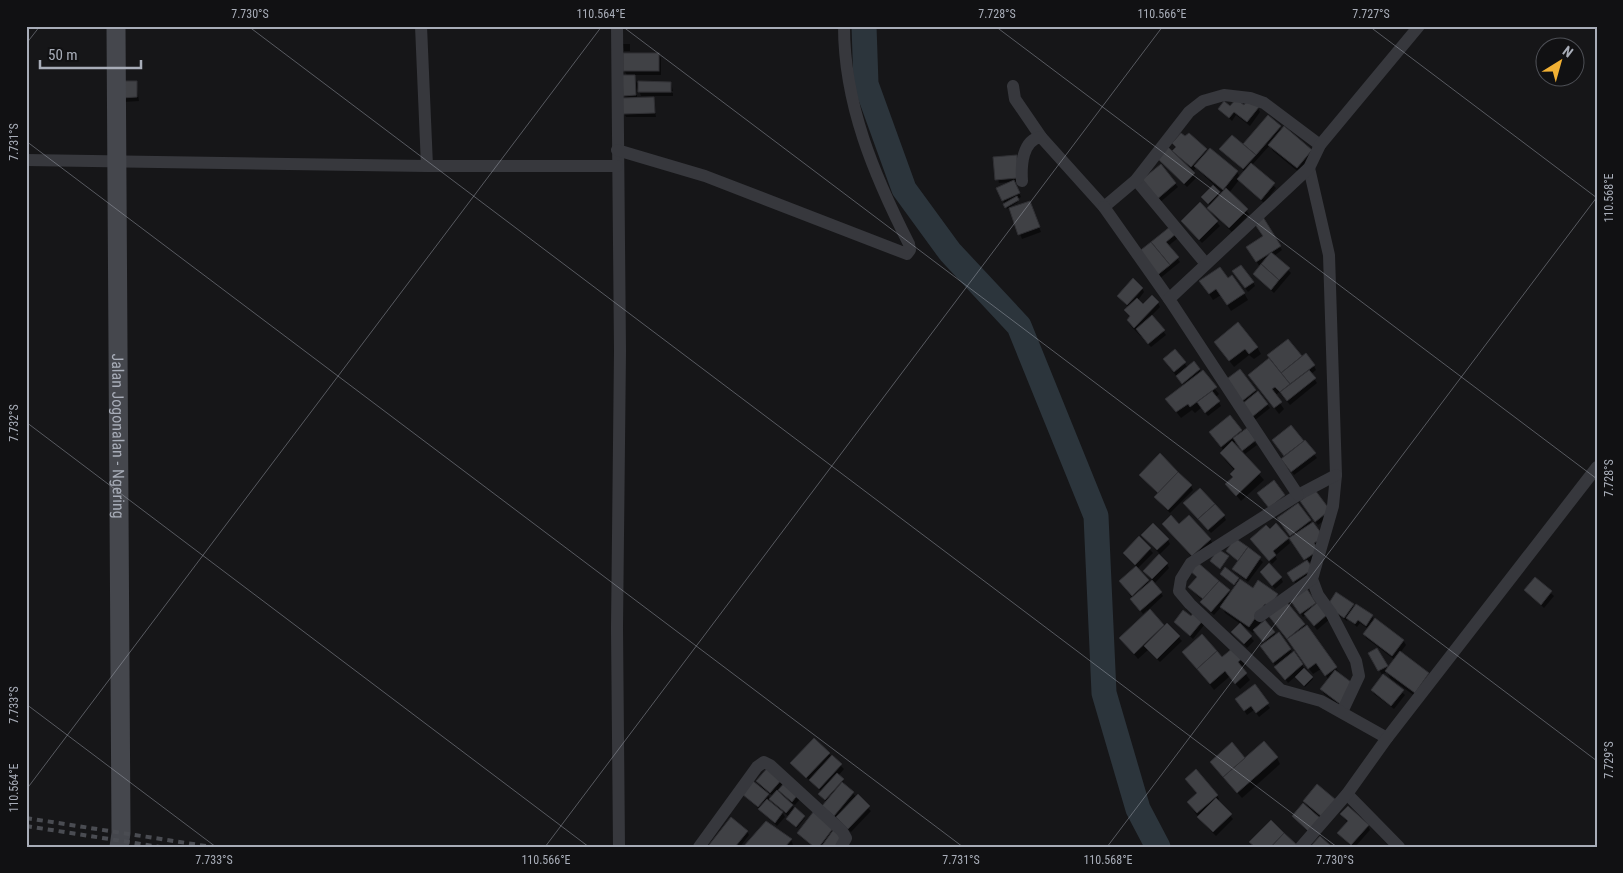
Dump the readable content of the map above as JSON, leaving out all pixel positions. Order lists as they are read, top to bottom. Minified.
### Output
{"streets":{"main road":["Jalan Jogonalan - Ngering"]},"scale_bar":"50 m","north":"top right","coordinates":["7.730°S","110.564°E","7.728°S","110.566°E","7.727°S","7.731°S","110.568°E","7.732°S","7.733°S","7.729°S"]}
